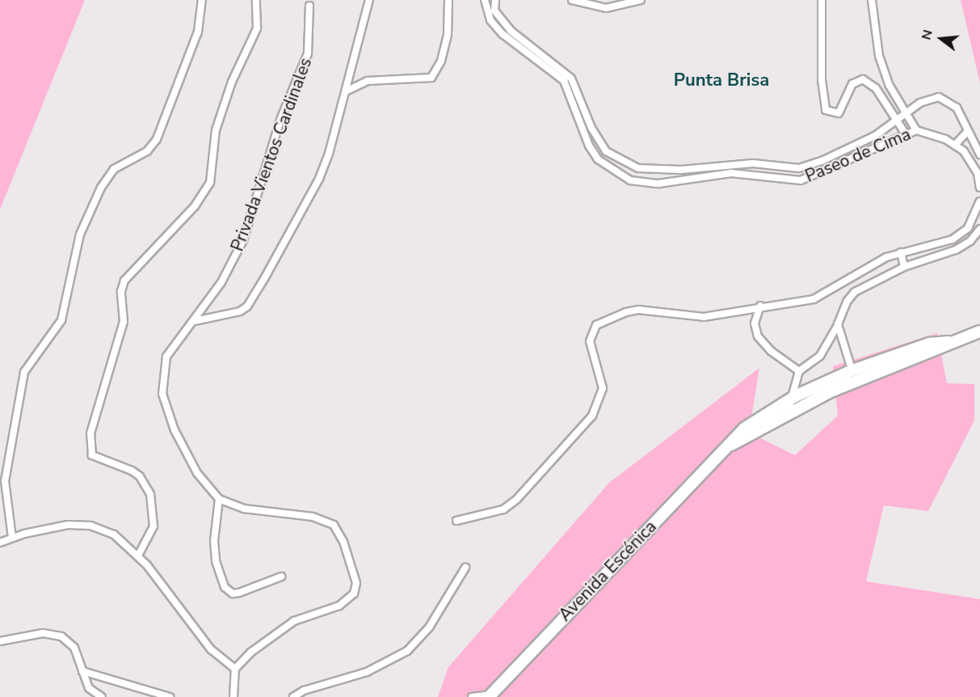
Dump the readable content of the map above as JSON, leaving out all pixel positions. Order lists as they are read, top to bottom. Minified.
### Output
{"streets":{"main road":["Avenida Escénica"],"street":["Privada Vientos Cardinales","Paseo de Cima"]},"districts":["Punta Brisa"],"north":"left"}
